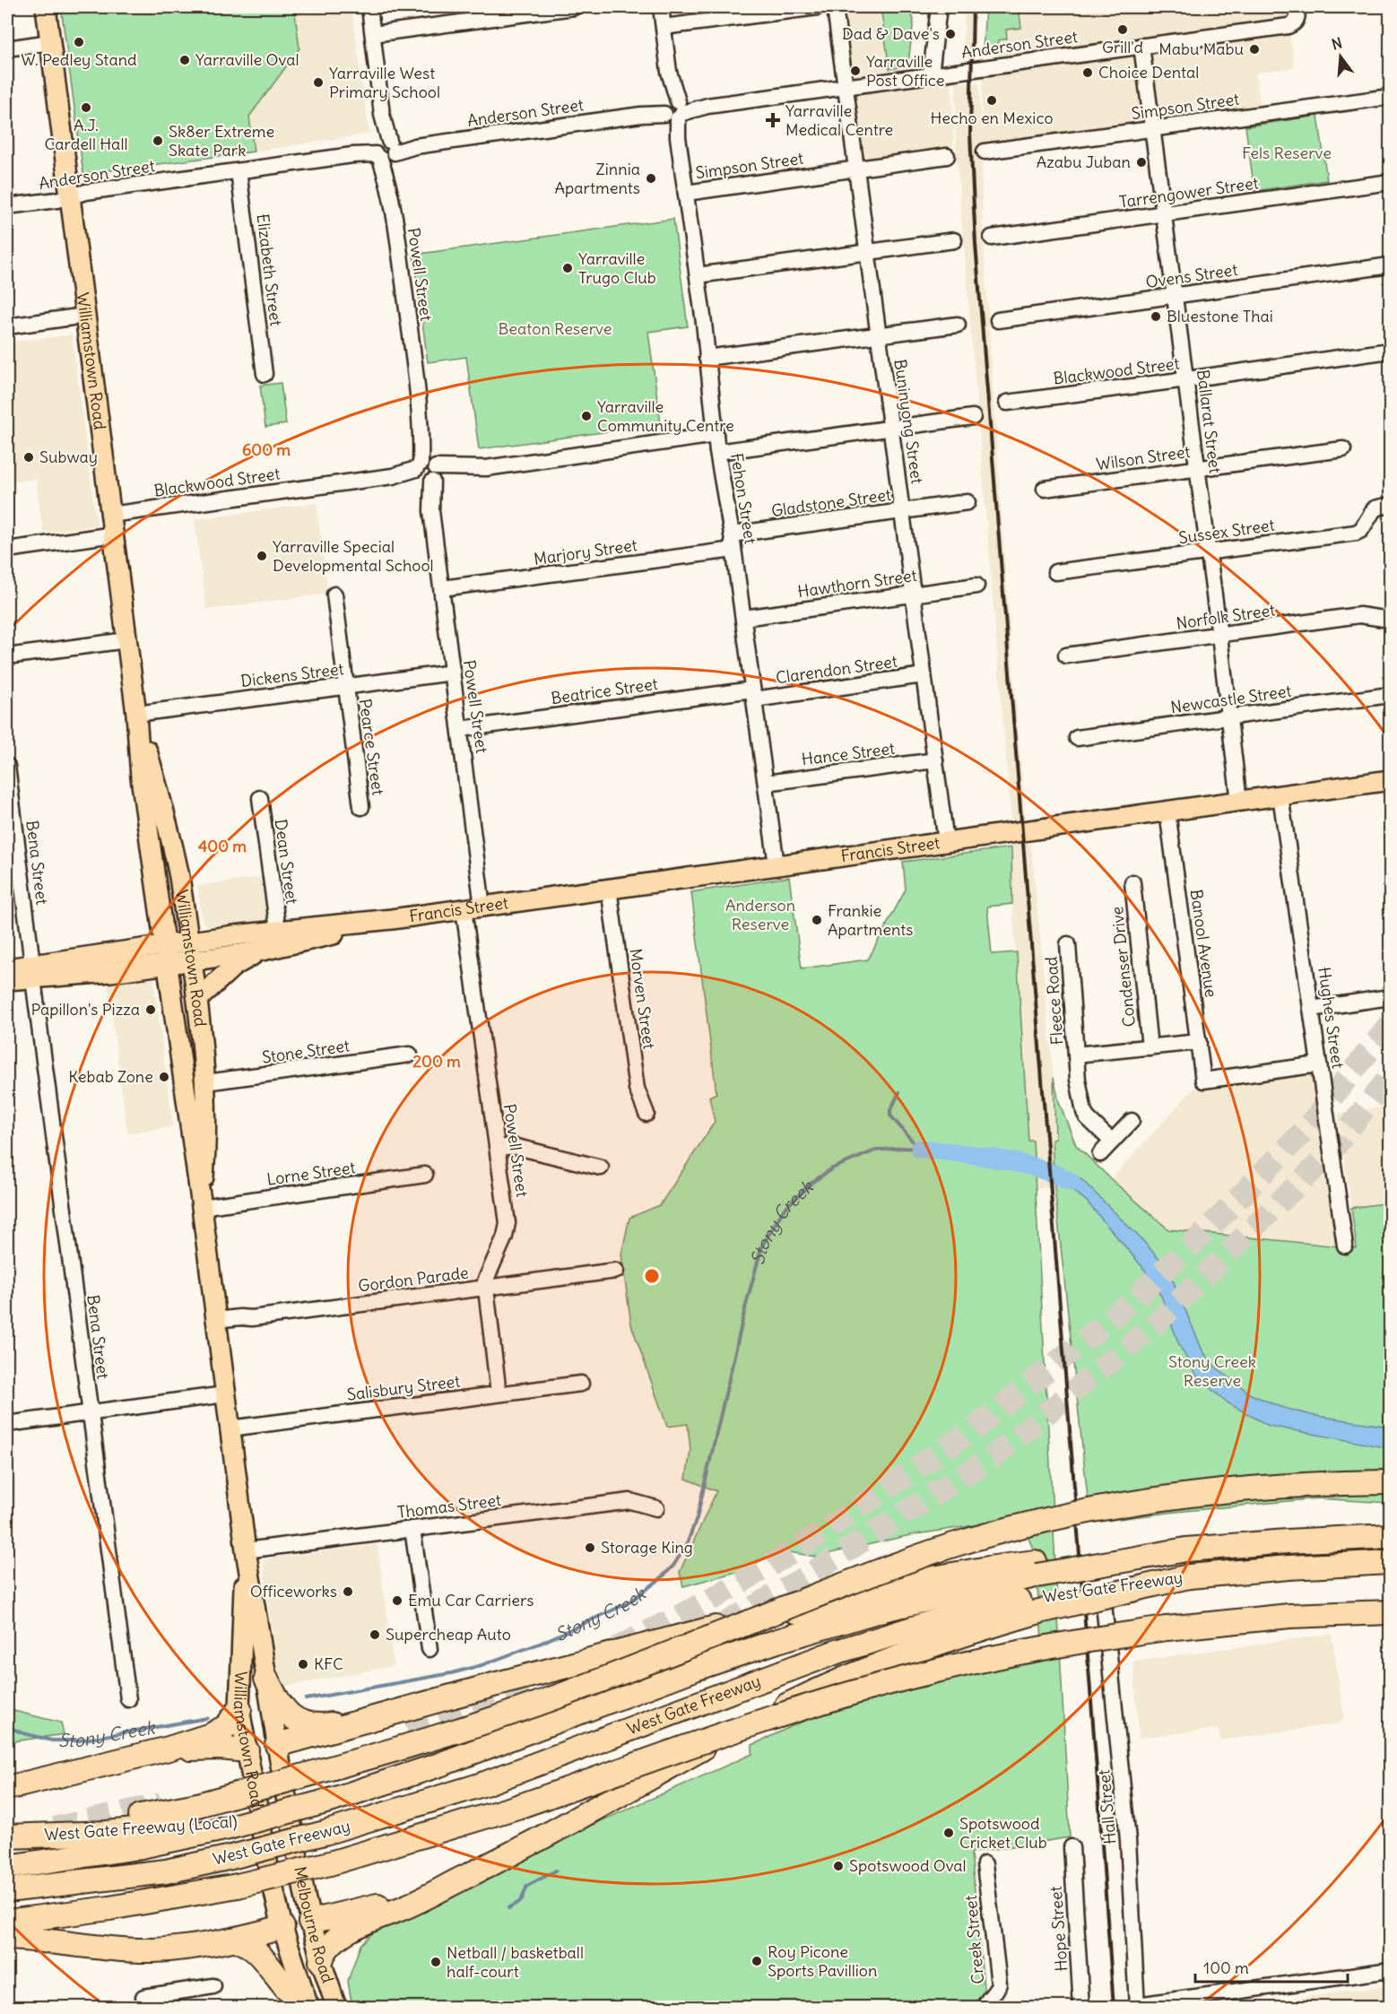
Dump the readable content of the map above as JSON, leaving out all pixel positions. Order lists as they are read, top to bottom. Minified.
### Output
{"streets":{"highway":["West Gate Freeway","West Gate Freeway (Local)"],"main road":["Williamstown Road","Francis Street","Melbourne Road"],"street":["Anderson Street","Simpson Street","Tarrengower Street","Elizabeth Street","Powell Street","Ovens Street","Blackwood Street","Buninyong Street","Ballarat Street","Wilson Street","Fehon Street","Gladstone Street","Sussex Street","Marjory Street","Hawthorn Street","Norfolk Street","Clarendon Street","Dickens Street","Beatrice Street","Newcastle Street","Pearce Street","Hance Street","Dean Street","Bena Street","Banool Avenue","Condenser Drive","Morven Street","Fleece Road","Hughes Street","Stone Street","Lorne Street","Gordon Parade","Salisbury Street","Thomas Street","Hall Street","Hope Street","Creek Street"]},"crossings":[["Anderson Street","Elizabeth Street"],["Anderson Street","Powell Street"],["Anderson Street","Williamstown Road"],["Anderson Street","Buninyong Street"],["Anderson Street","Ballarat Street"],["Anderson Street","Fehon Street"],["Simpson Street","Buninyong Street"],["Simpson Street","Ballarat Street"],["Simpson Street","Fehon Street"],["Tarrengower Street","Ballarat Street"],["Powell Street","Blackwood Street"],["Powell Street","Marjory Street"],["Powell Street","Dickens Street"],["Powell Street","Beatrice Street"],["Powell Street","Francis Street"],["Powell Street","Gordon Parade"],["Powell Street","Salisbury Street"],["Ovens Street","Ballarat Street"],["Williamstown Road","Blackwood Street"],["Williamstown Road","Dickens Street"],["Williamstown Road","Francis Street"],["Williamstown Road","Stone Street"],["Williamstown Road","Lorne Street"],["Williamstown Road","Gordon Parade"],["Williamstown Road","Salisbury Street"],["Williamstown Road","Thomas Street"],["Williamstown Road","Melbourne Road"],["Blackwood Street","Ballarat Street"],["Blackwood Street","Fehon Street"],["Buninyong Street","Gladstone Street"],["Buninyong Street","Hawthorn Street"],["Buninyong Street","Clarendon Street"],["Buninyong Street","Hance Street"],["Buninyong Street","Francis Street"],["Ballarat Street","Wilson Street"],["Ballarat Street","Sussex Street"],["Ballarat Street","Norfolk Street"],["Ballarat Street","Newcastle Street"],["Ballarat Street","Francis Street"],["Fehon Street","Gladstone Street"],["Fehon Street","Marjory Street"],["Fehon Street","Hawthorn Street"],["Fehon Street","Clarendon Street"],["Fehon Street","Beatrice Street"],["Fehon Street","Hance Street"],["Fehon Street","Francis Street"],["Clarendon Street","Beatrice Street"],["Dickens Street","Pearce Street"],["Francis Street","Dean Street"],["Francis Street","Bena Street"],["Francis Street","Banool Avenue"],["Francis Street","Morven Street"],["Francis Street","Hughes Street"],["Banool Avenue","Hughes Street"],["West Gate Freeway","West Gate Freeway (Local)"]],"water":["Stony Creek"],"parks":["Fels Reserve","Beaton Reserve","Anderson Reserve","Stony Creek Reserve"],"places":{"other":["Grill'd","Dad & Dave's","W. Pedley Stand","Mabu Mabu","Yarraville Oval","Yarraville Post Office","Choice Dental","Yarraville West Primary School","Hecho en Mexico","A.J. Cardell Hall","Sk8er Extreme Skate Park","Azabu Juban","Zinnia Apartments","Yarraville Trugo Club","Bluestone Thai","Yarraville Community Centre","Subway","Yarraville Special Developmental School","Frankie Apartments","Papillon's Pizza","Kebab Zone","Storage King","Officeworks","Emu Car Carriers","Supercheap Auto","KFC","Spotswood Cricket Club","Spotswood Oval","Roy Picone Sports Pavillion","Netball / basketball half-court"],"health":["Yarraville Medical Centre"]},"scale_bar":"100 m","north":"top","rings":["600 m","400 m","200 m"]}
